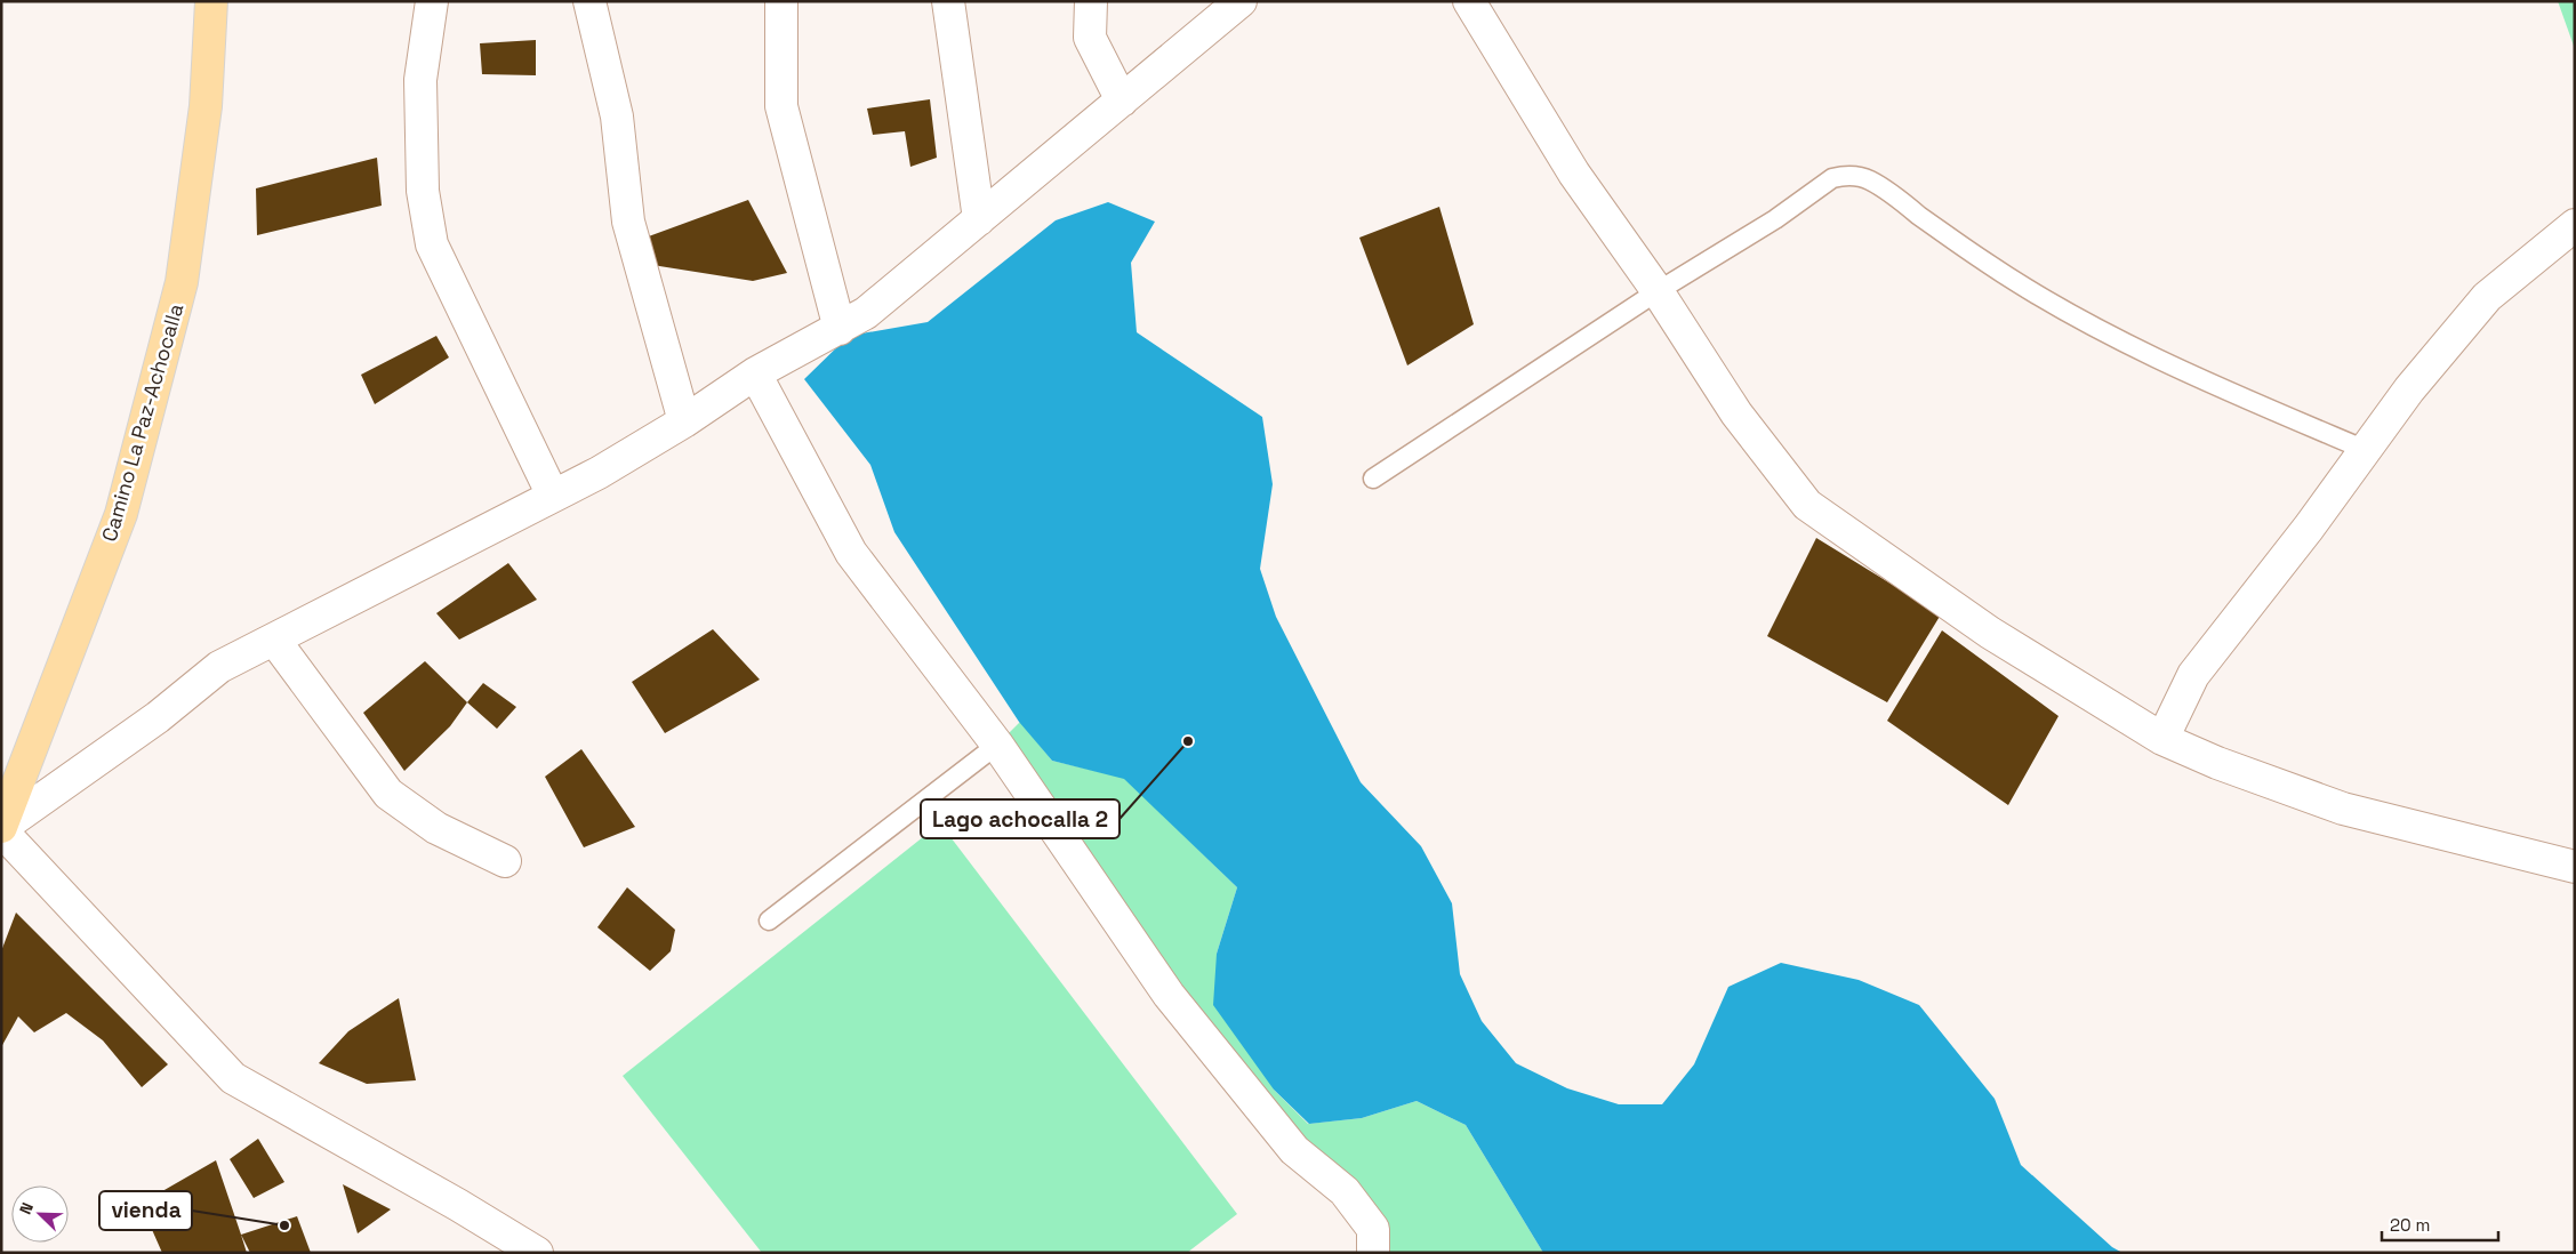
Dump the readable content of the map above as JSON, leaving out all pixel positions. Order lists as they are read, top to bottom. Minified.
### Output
{"streets":{"main road":["Camino La Paz-Achocalla"]},"places":["Lago achocalla 2","vienda"],"scale_bar":"20 m","north":"top left"}
